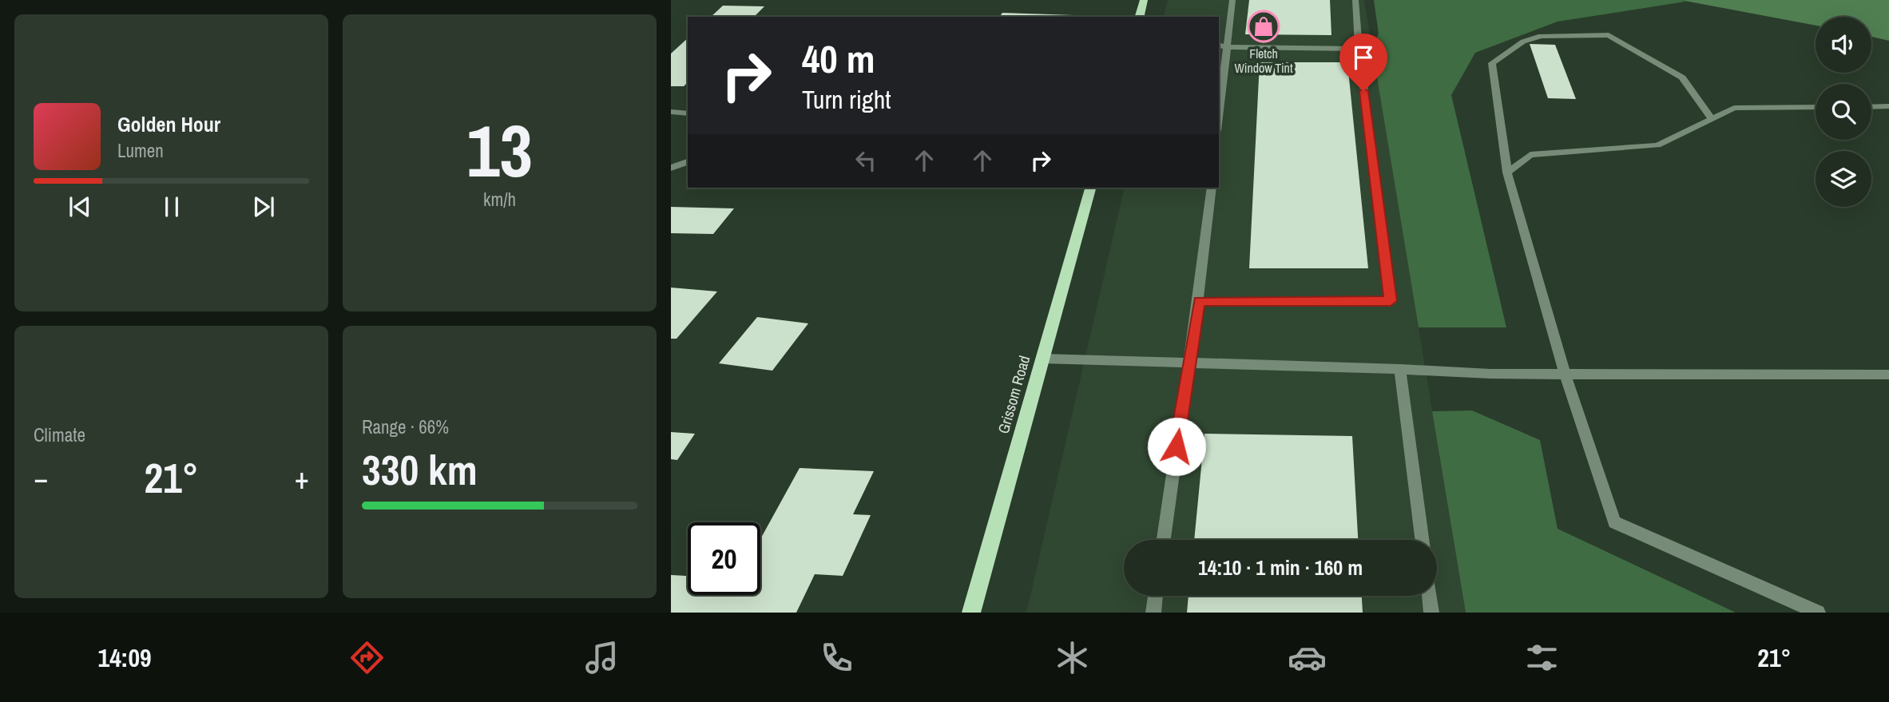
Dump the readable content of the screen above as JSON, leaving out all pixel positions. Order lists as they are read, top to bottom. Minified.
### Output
{"streets":{"main road":["Grissom Road"]},"places":{"shop":["Fletch Window Tint"]},"page":{"tile":[["13","km/h"],"Climate",["Range · 66%","330 km"]],"turn":["40 m","Turn right"],"song":["Golden Hour","Lumen"],"heat":["−","21°","+"],"limit":"20","trip":"14:10 · 1 min · 160 m","tabs":["14:09","21°"]}}
